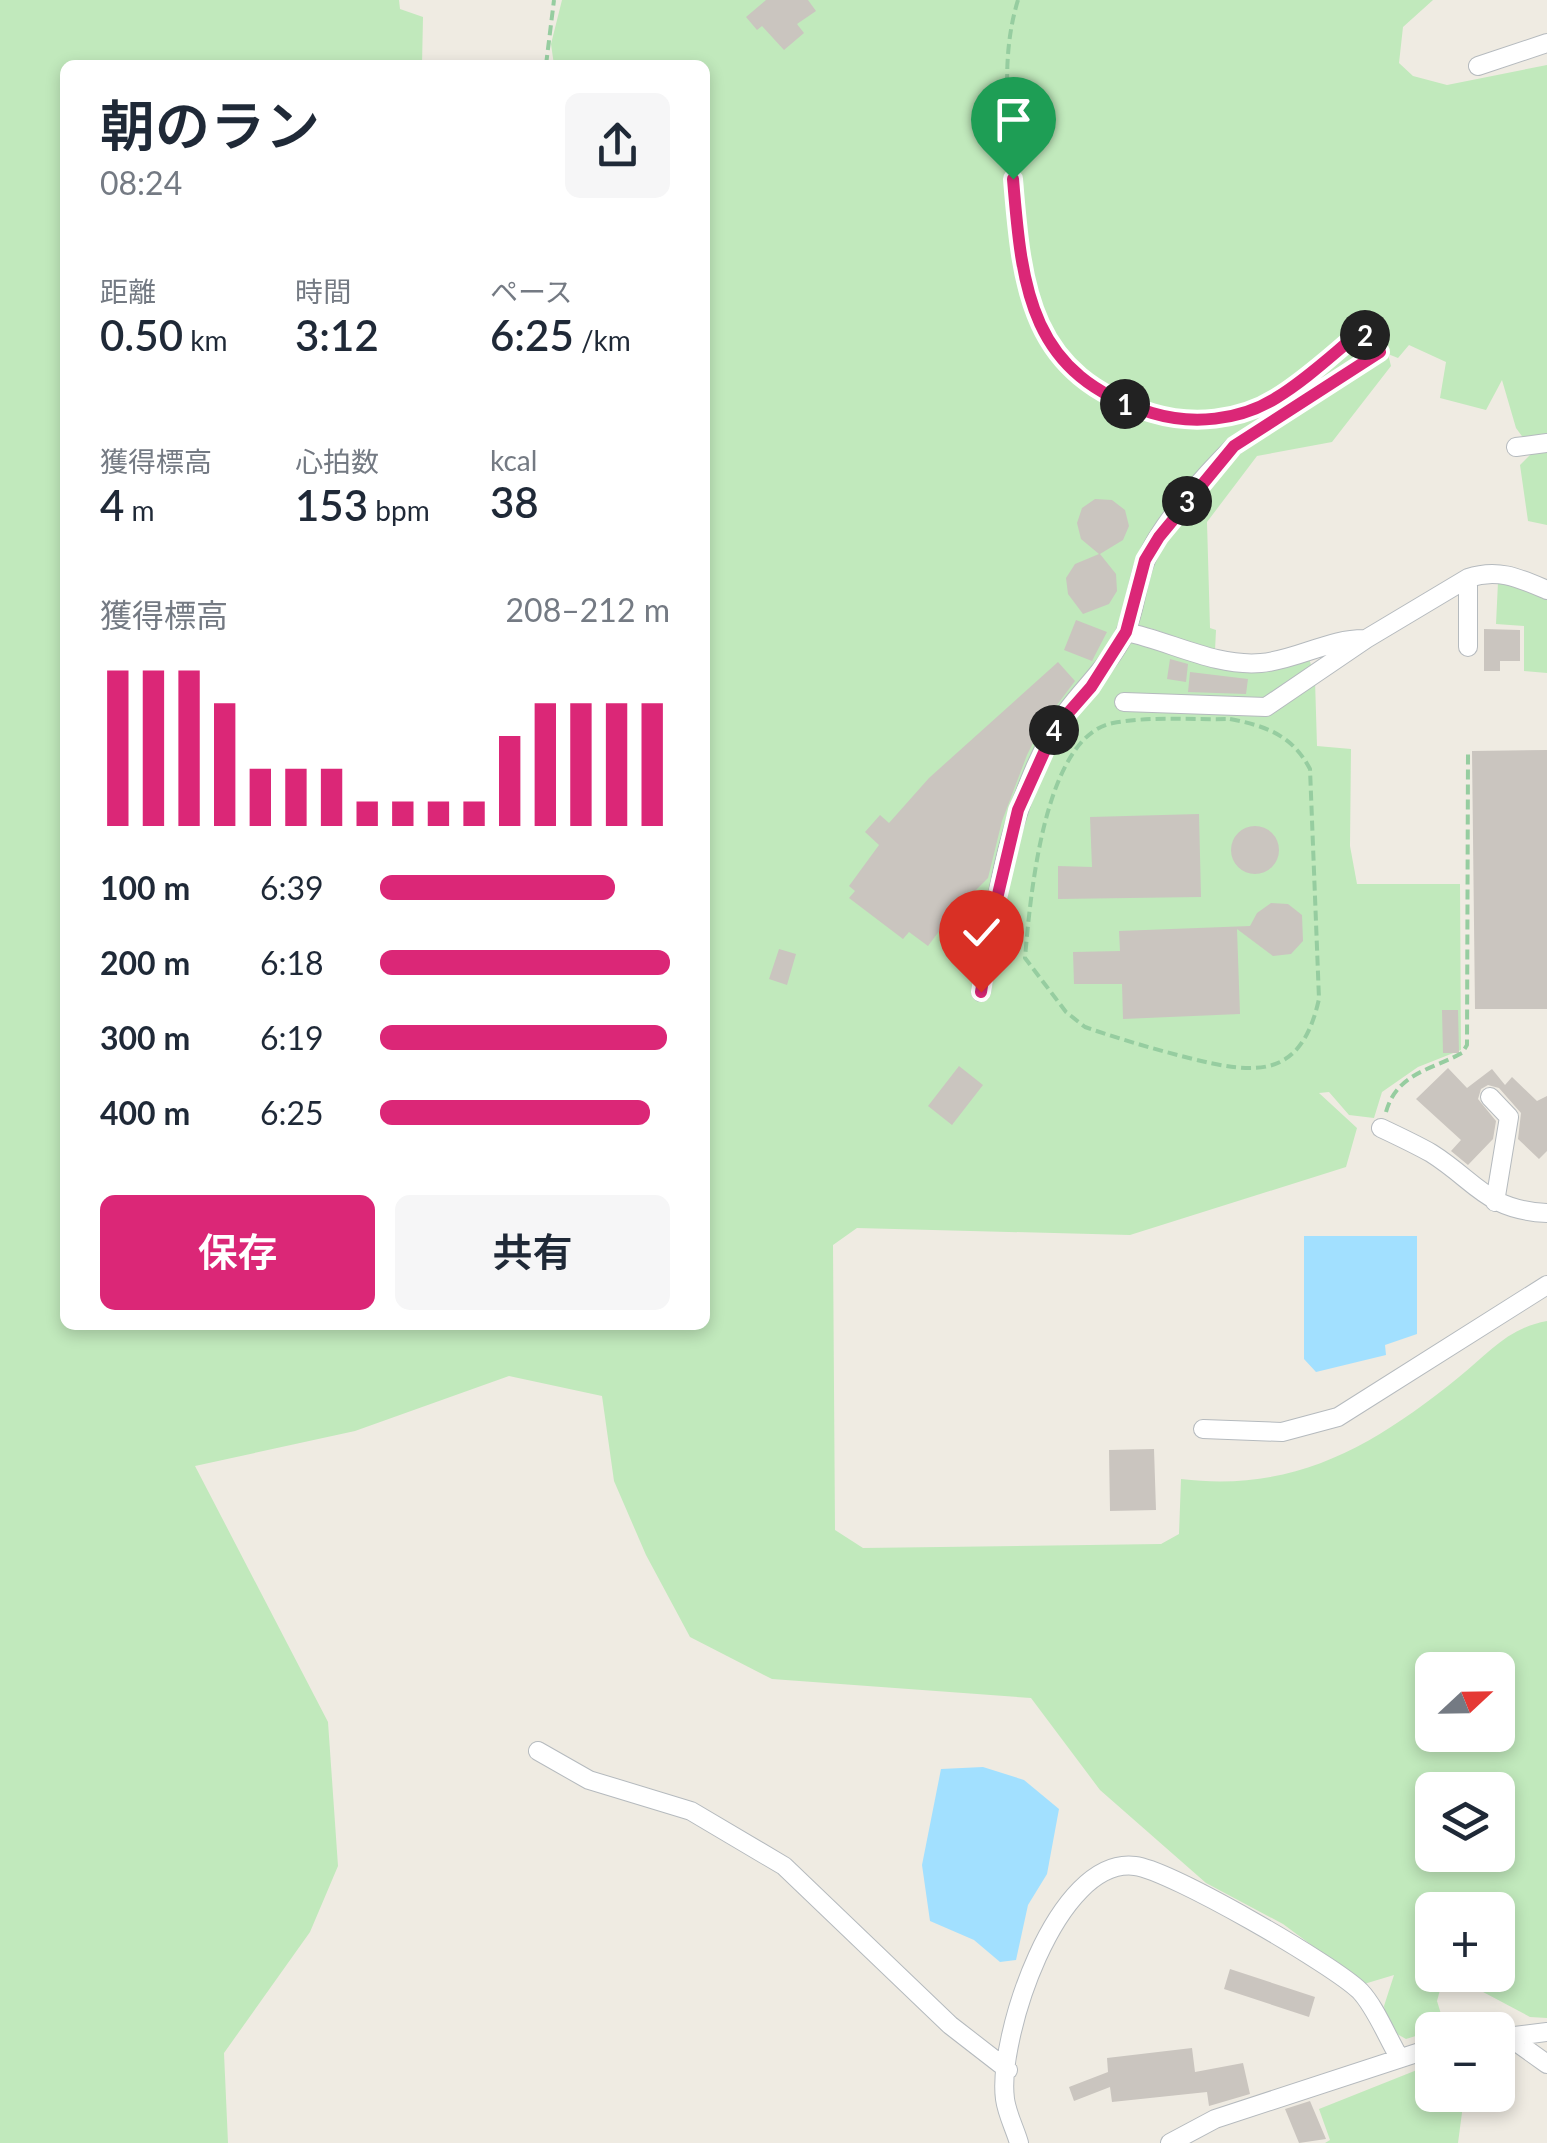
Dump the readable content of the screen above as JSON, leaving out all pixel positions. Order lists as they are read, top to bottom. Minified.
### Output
{"north":"right","page":{"heading":["朝のラン","08:24"],"stats":[["距離","0.50 km"],["時間","3:12"],["ペース","6:25 /km"],["獲得標高","4 m"],["心拍数","153 bpm"],["kcal","38"]],"pins":["2","1","3","4"],"chart":["獲得標高","208–212 m"],"list":[{"name":"100 m","note":"6:39"},{"name":"200 m","note":"6:18"},{"name":"300 m","note":"6:19"},{"name":"400 m","note":"6:25"}],"buttons":["保存","共有"],"map_buttons":["+","−"]}}
